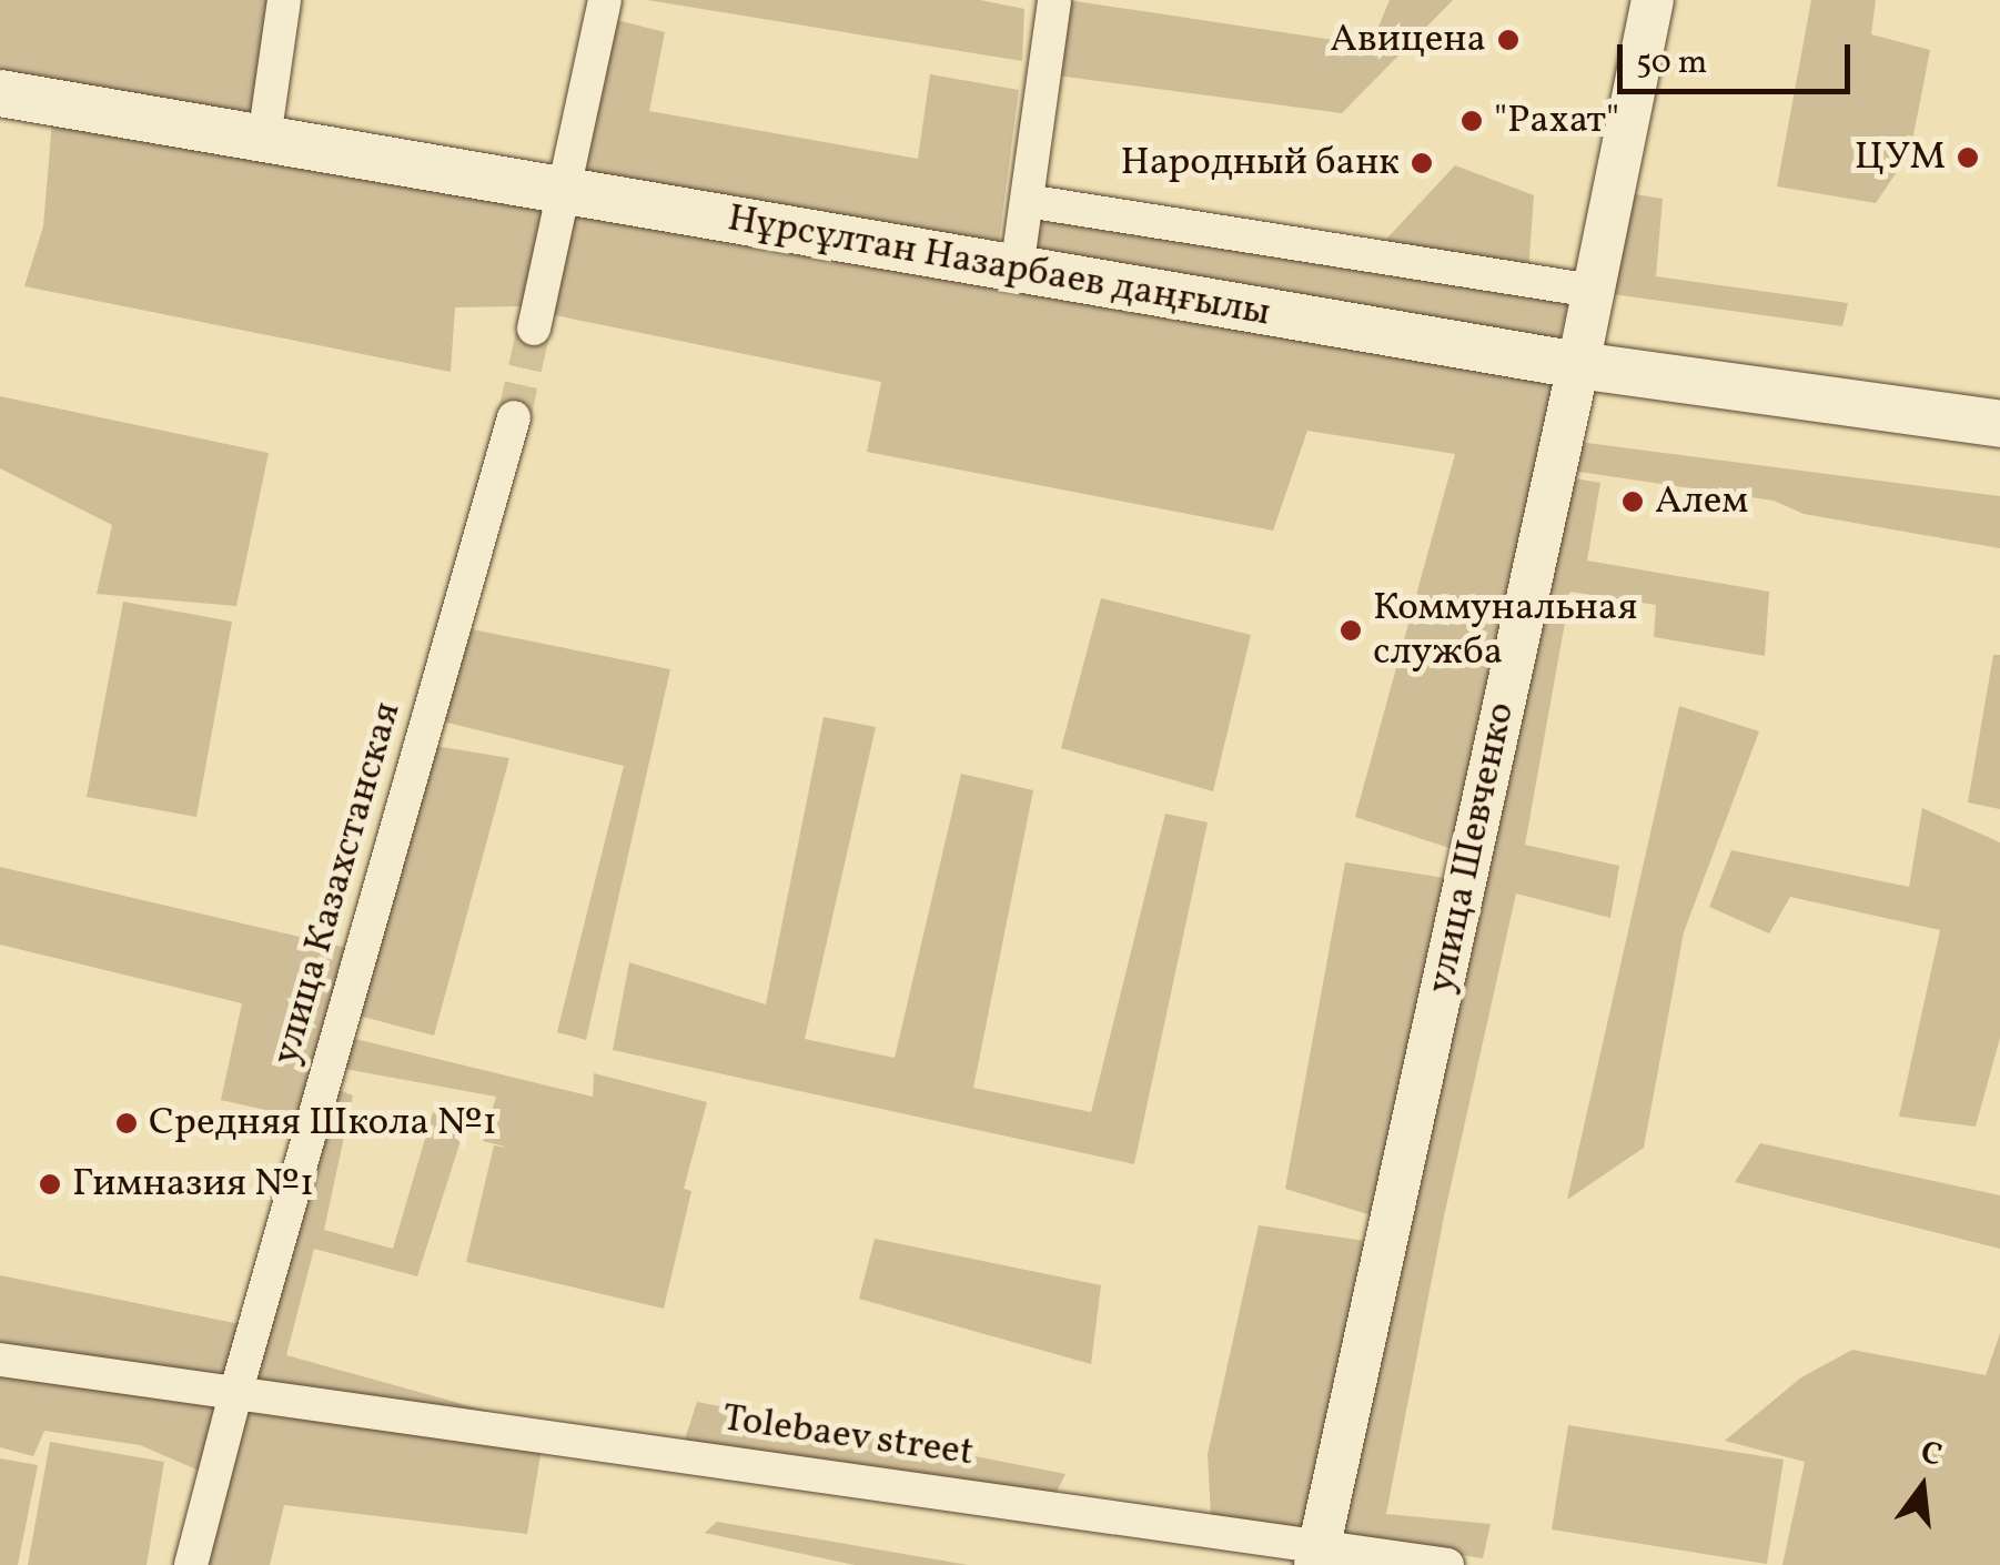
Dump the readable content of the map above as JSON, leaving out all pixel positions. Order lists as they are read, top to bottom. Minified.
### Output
{"streets":{"main road":["Нұрсұлтан Назарбаев даңғылы"],"street":["улица Шевченко","улица Казахстанская","Tolebaev street"]},"crossings":[["Нұрсұлтан Назарбаев даңғылы","улица Шевченко"],["улица Шевченко","Tolebaev street"],["улица Казахстанская","Tolebaev street"]],"places":["Авицена","\"Рахат\"","ЦУМ","Народный банк","Алем","Коммунальная служба","Средняя Школа №1","Гимназия №1"],"scale_bar":"50 m","north":"top"}
